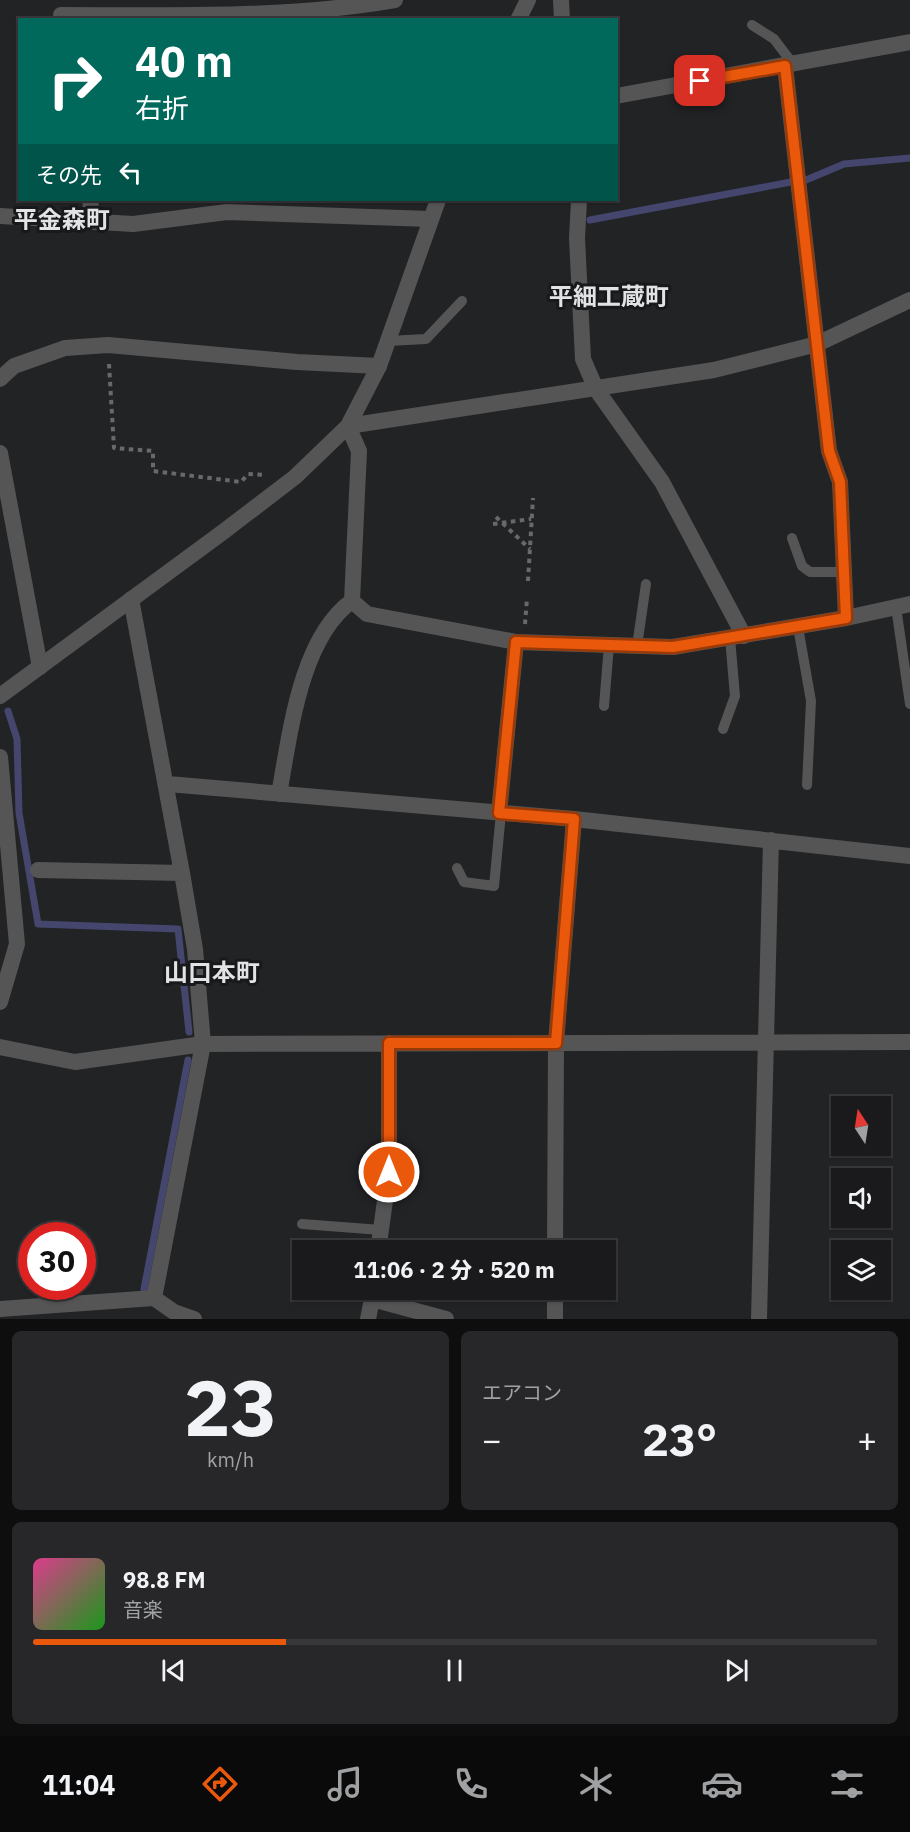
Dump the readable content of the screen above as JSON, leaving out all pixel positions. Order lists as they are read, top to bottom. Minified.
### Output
{"districts":["平金森町","平細工蔵町","山口本町"],"north":"top","page":{"turn":["40 m","右折"],"then":"その先","limit":"30","trip":"11:06 · 2 分 · 520 m","tile":[["23","km/h"],"エアコン"],"heat":["−","23°","+"],"song":["98.8 FM","音楽"],"tabs":"11:04"}}
